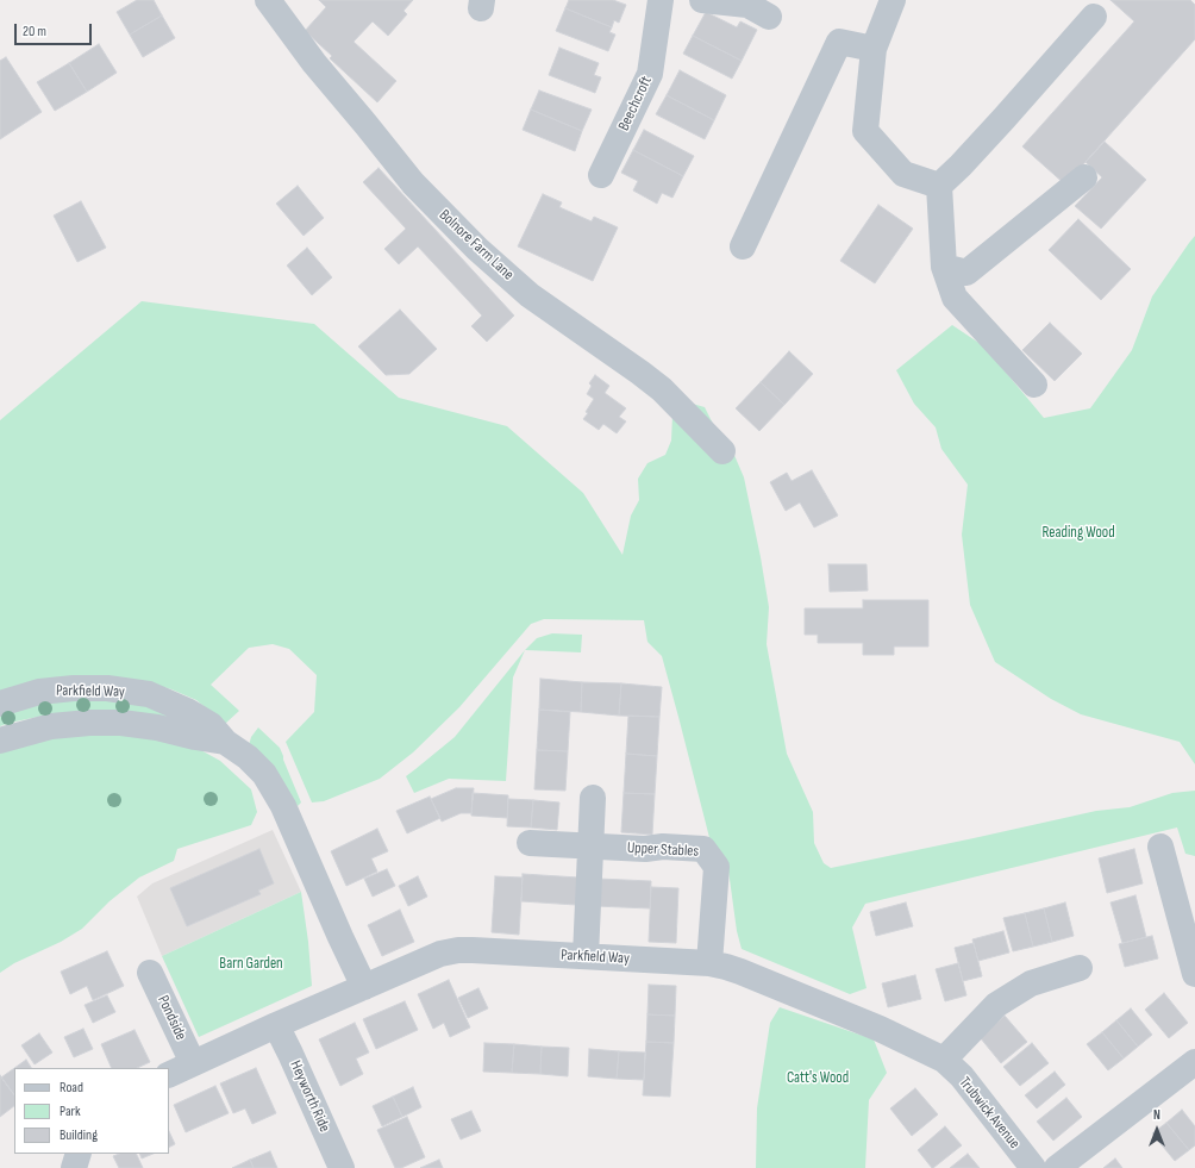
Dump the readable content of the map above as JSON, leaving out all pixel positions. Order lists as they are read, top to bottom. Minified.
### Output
{"streets":{"street":["Beechcroft","Bolnore Farm Lane","Parkfield Way","Upper Stables","Pondside","Heyworth Ride","Trubwick Avenue"]},"crossings":[["Parkfield Way","Upper Stables"],["Parkfield Way","Heyworth Ride"],["Parkfield Way","Trubwick Avenue"]],"parks":["Reading Wood","Barn Garden","Catt's Wood"],"legend":["Road","Park","Building"],"scale_bar":"20 m","north":"top"}
